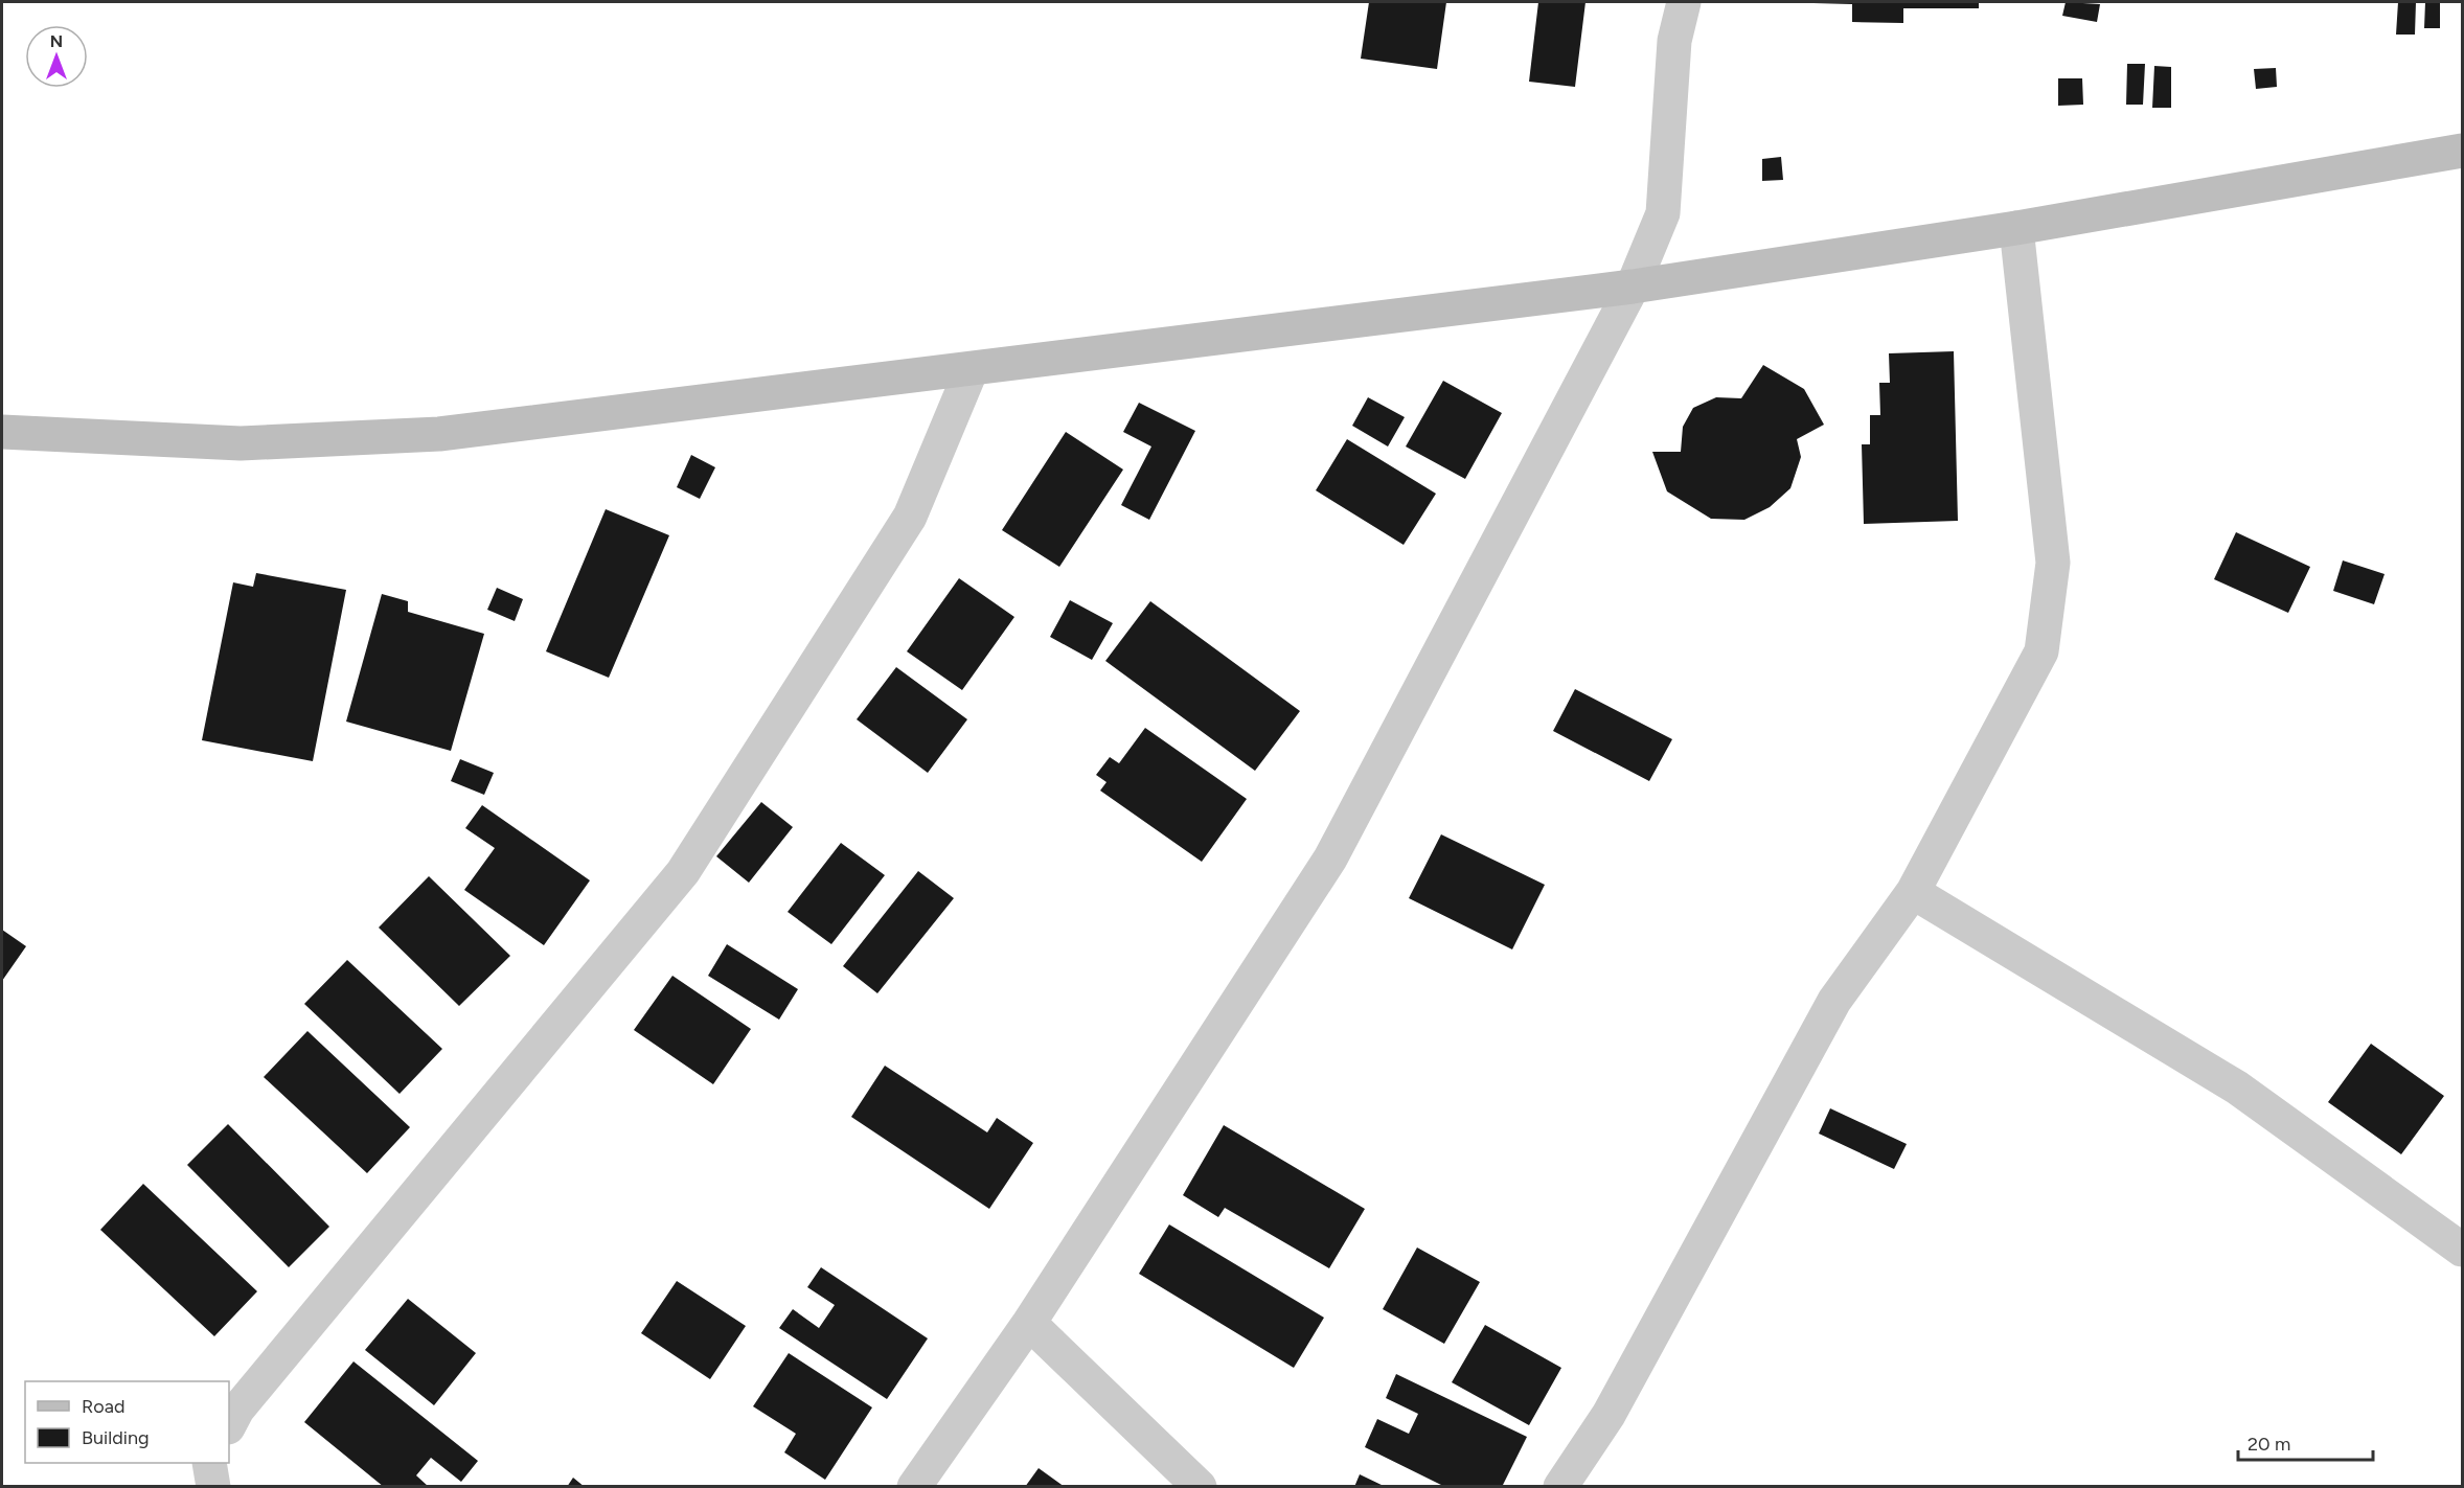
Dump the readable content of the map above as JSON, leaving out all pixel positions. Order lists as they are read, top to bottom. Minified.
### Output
{"legend":["Road","Building"],"scale_bar":"20 m","north":"top"}
